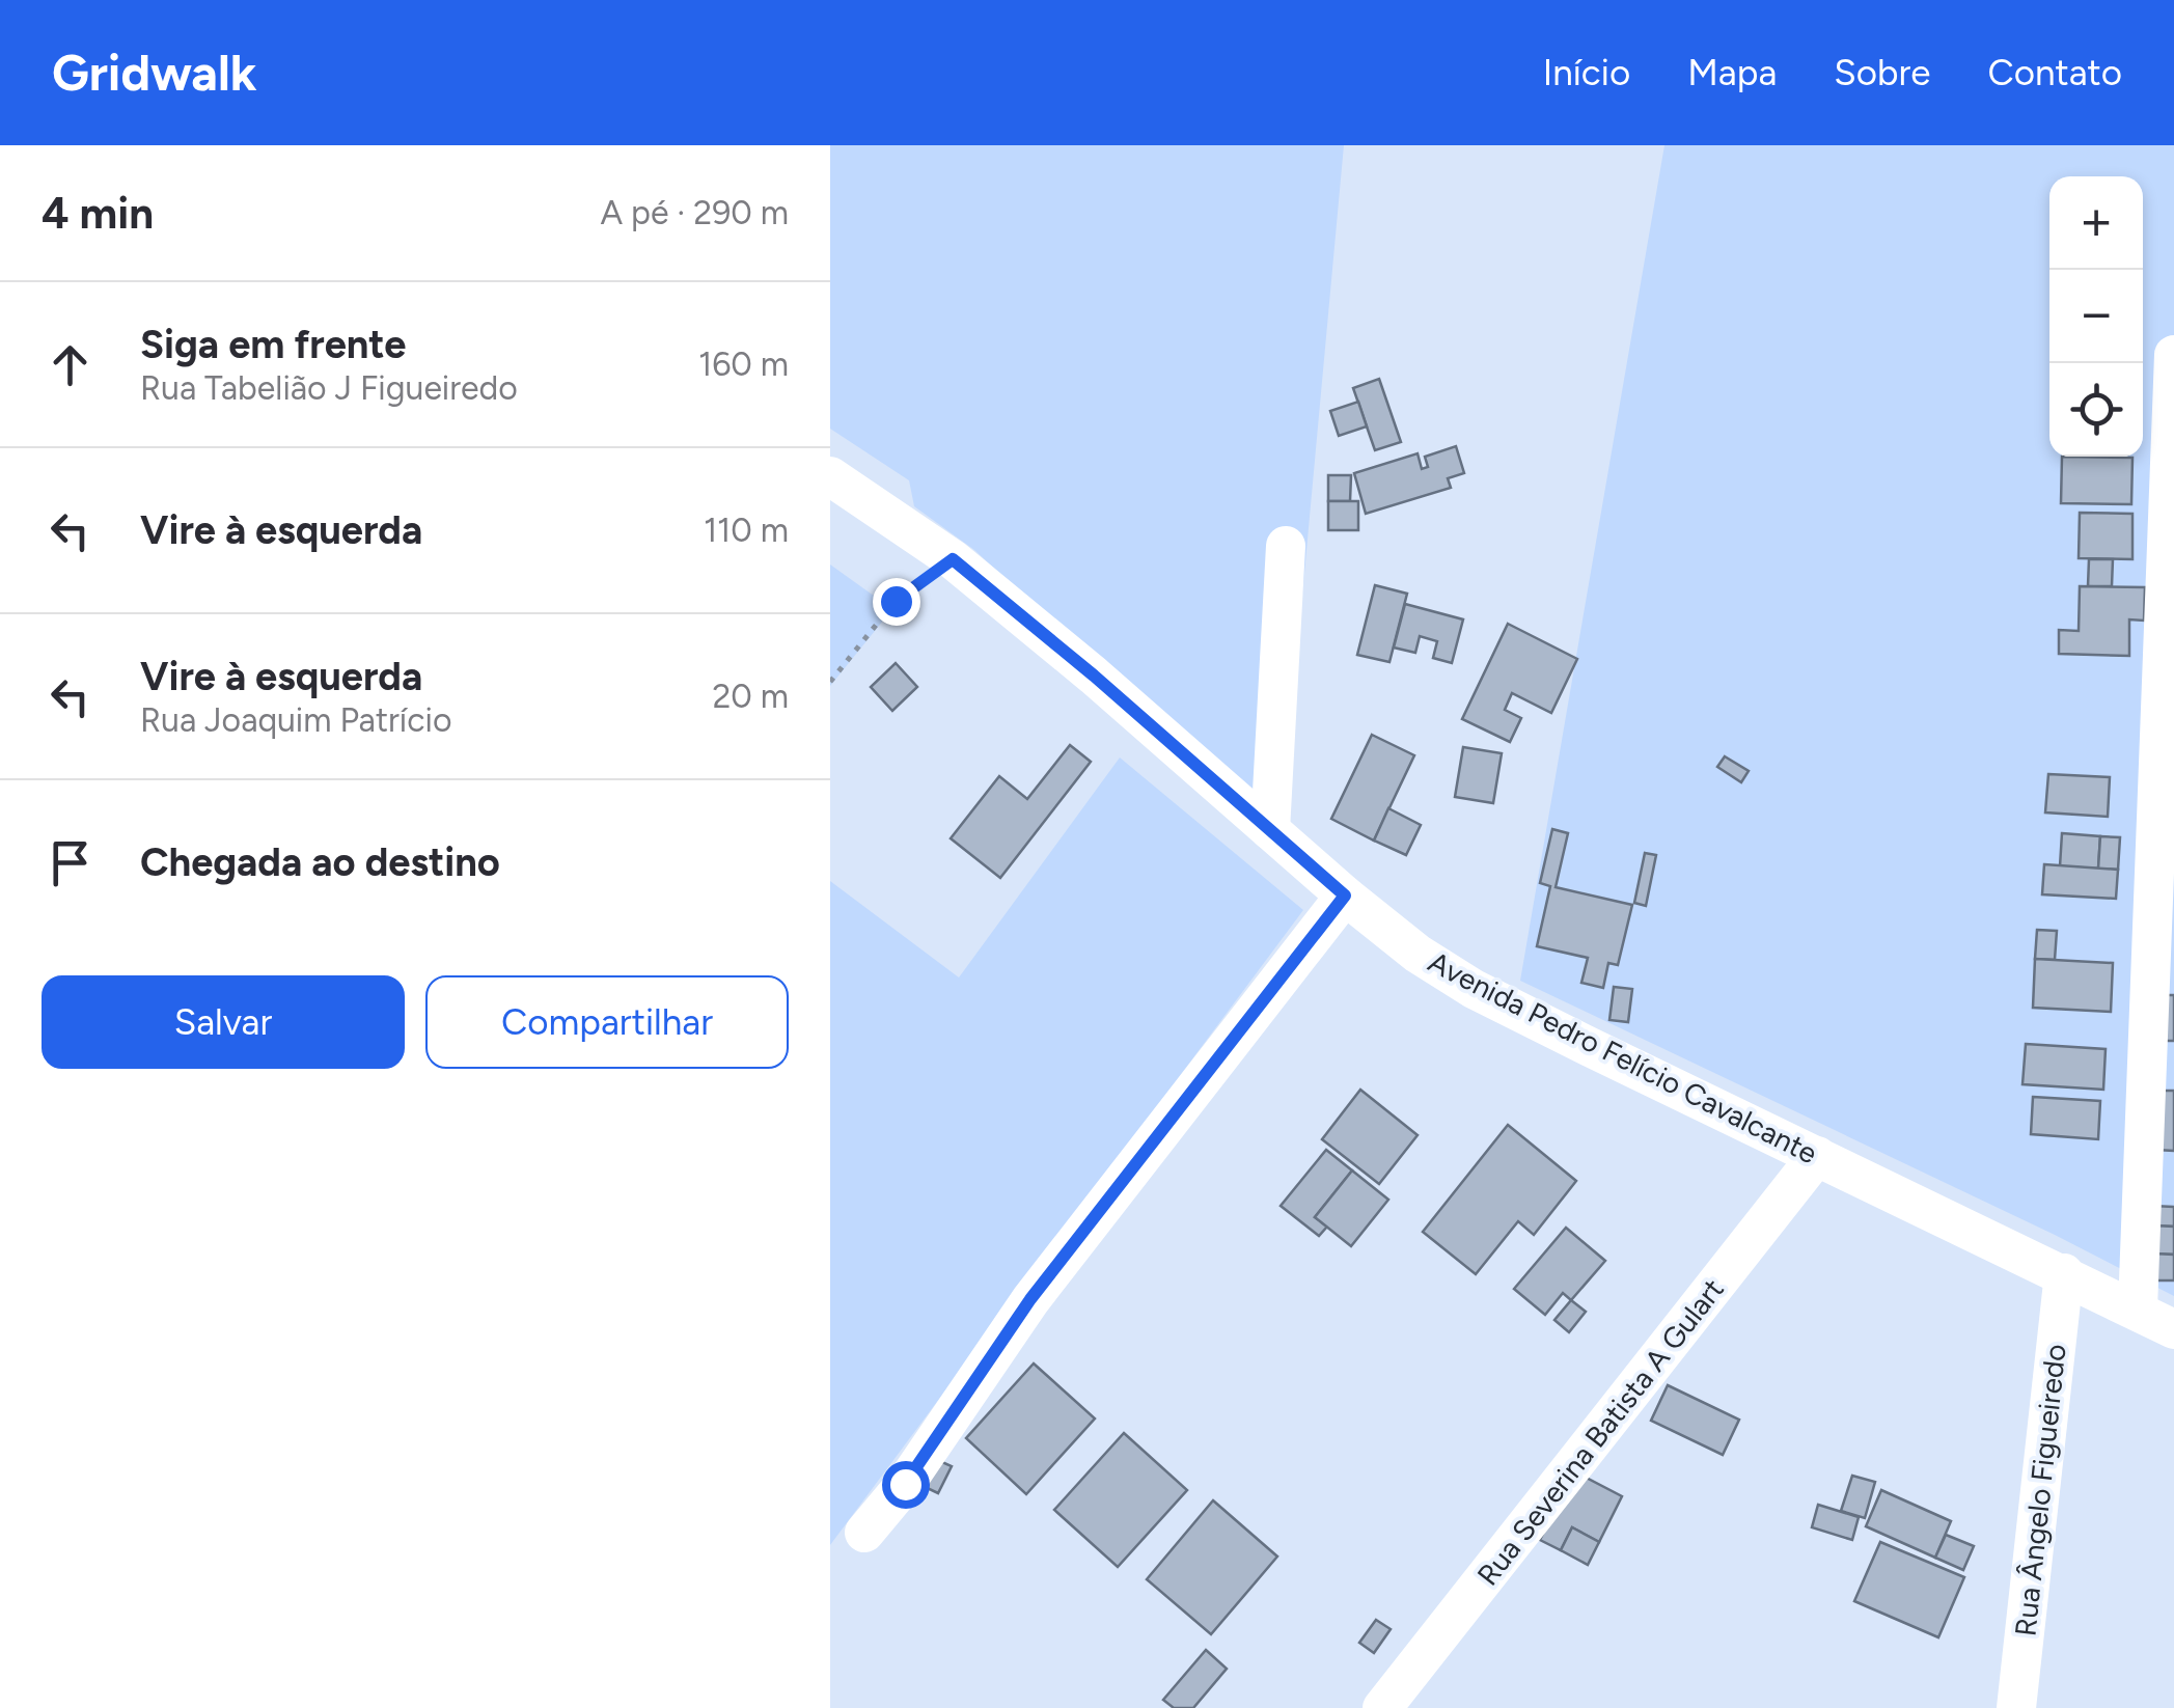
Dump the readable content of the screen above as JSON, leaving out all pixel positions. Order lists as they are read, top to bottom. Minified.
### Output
{"streets":{"street":["Avenida Pedro Felício Cavalcante","Rua Severina Batista A Gulart","Rua Ângelo Figueiredo"]},"crossings":[["Avenida Pedro Felício Cavalcante","Rua Severina Batista A Gulart"],["Avenida Pedro Felício Cavalcante","Rua Ângelo Figueiredo"]],"page":{"header":"Gridwalk","nav":["Início","Mapa","Sobre","Contato"],"heading":["4 min","A pé · 290 m"],"map_buttons":["+","−"],"list":[["Siga em frente","Rua Tabelião J Figueiredo","160 m"],["Vire à esquerda","110 m"],["Vire à esquerda","Rua Joaquim Patrício","20 m"],"Chegada ao destino"],"buttons":["Salvar","Compartilhar"]}}
